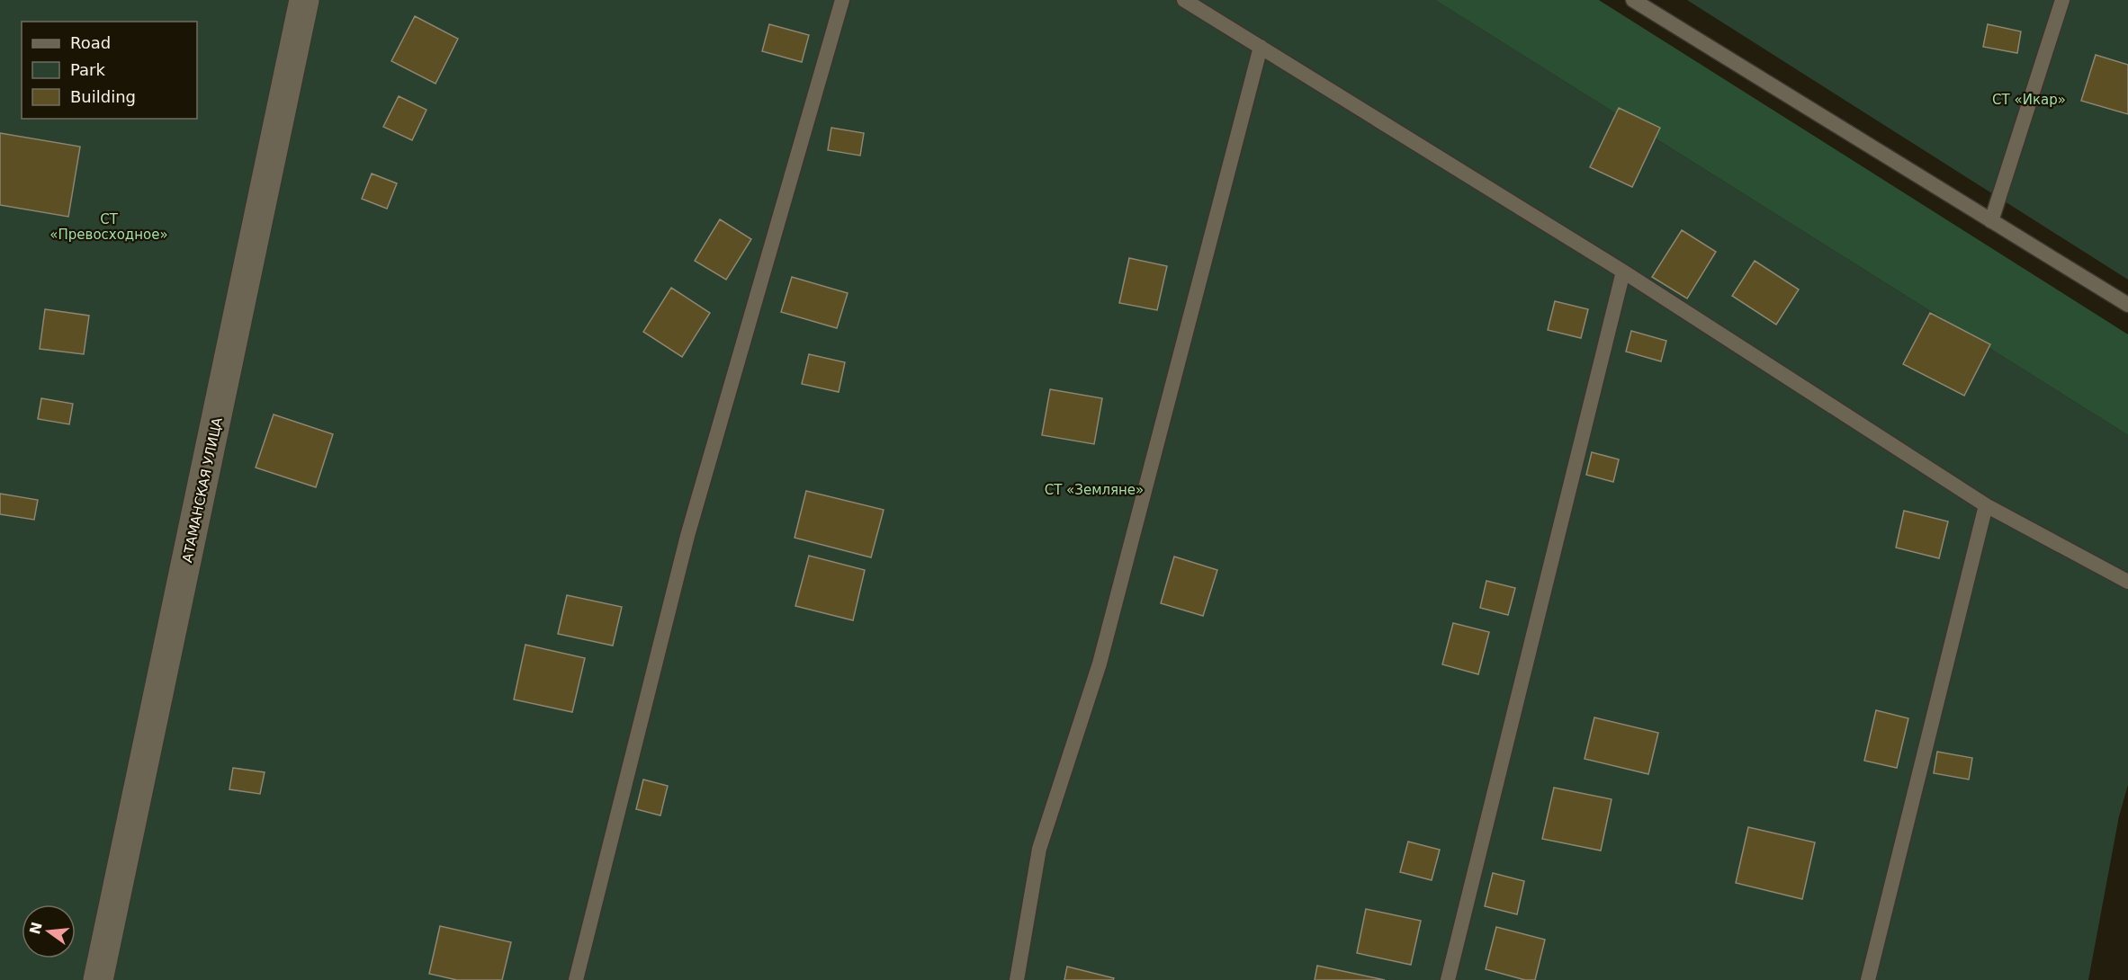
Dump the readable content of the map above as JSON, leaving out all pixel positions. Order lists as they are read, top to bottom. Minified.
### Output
{"streets":{"street":["АТАМАНСКАЯ УЛИЦА"]},"parks":["СТ «Икар»","СТ «Превосходное»","СТ «Земляне»"],"legend":["Road","Park","Building"],"north":"left"}
